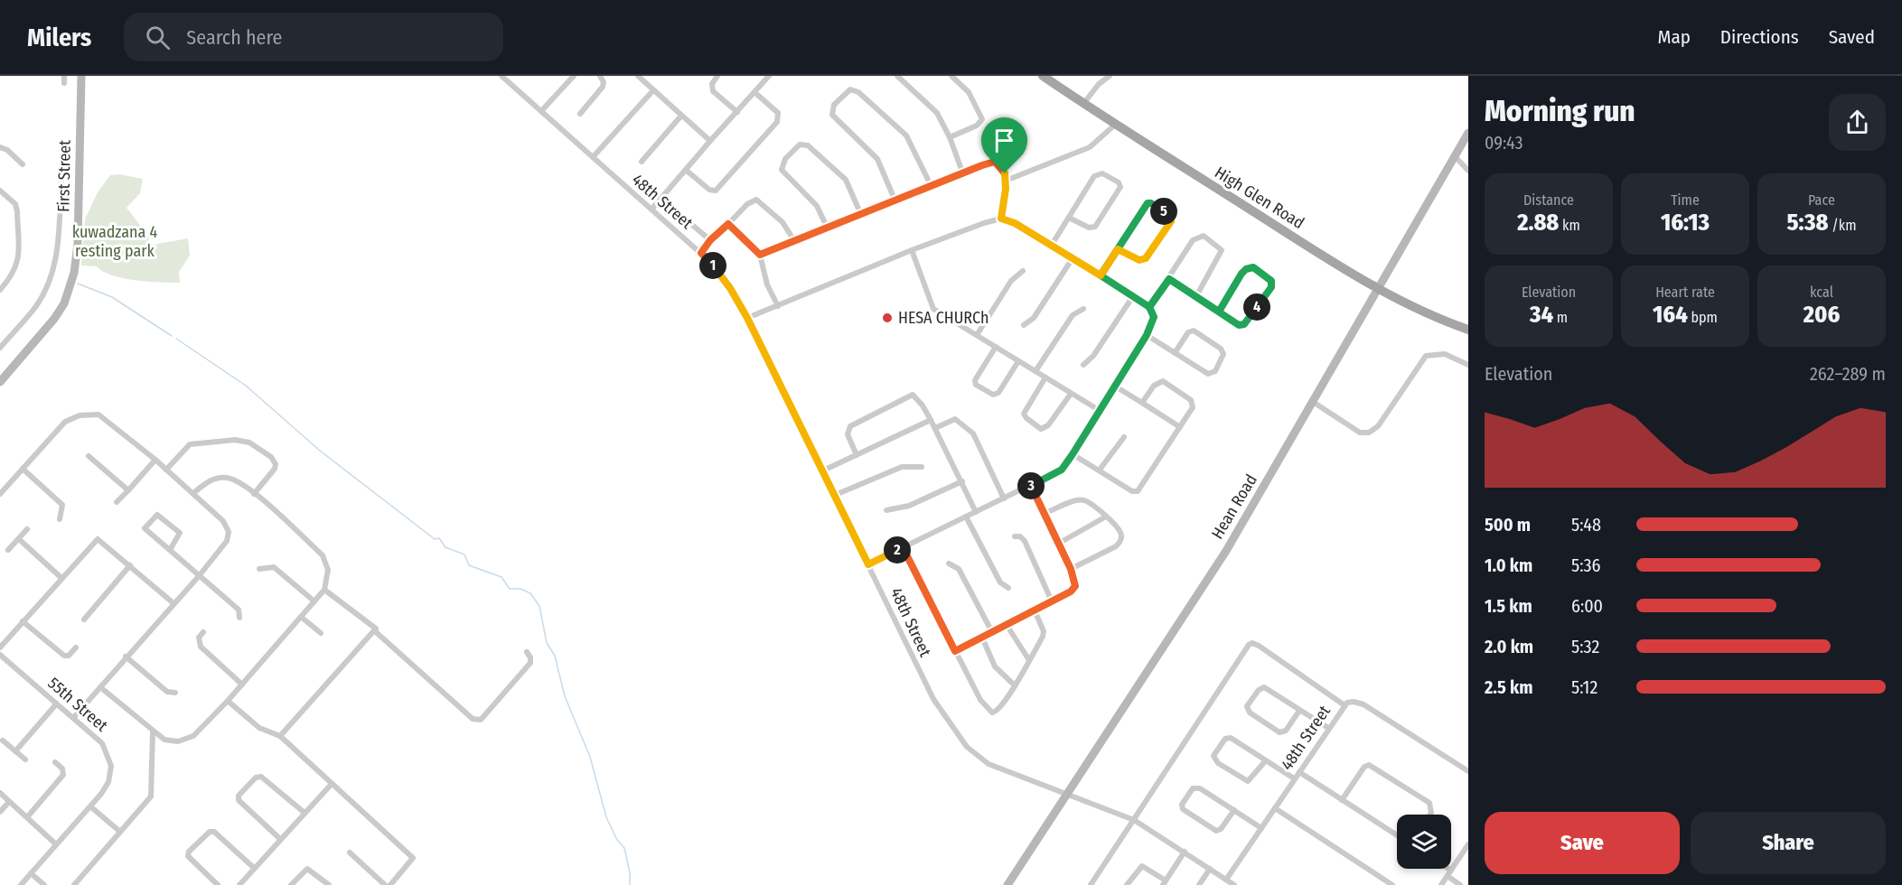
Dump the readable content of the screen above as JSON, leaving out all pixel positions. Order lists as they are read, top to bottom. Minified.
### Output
{"streets":{"main road":["High Glen Road"],"street":["First Street","48th Street","Hean Road","55th Street"]},"crossings":[["High Glen Road","Hean Road"],["48th Street","Hean Road"]],"parks":["kuwadzana 4 resting park"],"places":["HESA CHURCh"],"page":{"header":"Milers","search":"Search here","nav":["Map","Directions","Saved"],"heading":["Morning run","09:43"],"stats":[["Distance","2.88 km"],["Time","16:13"],["Pace","5:38 /km"],["Elevation","34 m"],["Heart rate","164 bpm"],["kcal","206"]],"pins":["5","1","4","3","2"],"chart":["Elevation","262–289 m"],"list":[{"name":"500 m","note":"5:48"},{"name":"1.0 km","note":"5:36"},{"name":"1.5 km","note":"6:00"},{"name":"2.0 km","note":"5:32"},{"name":"2.5 km","note":"5:12"}],"buttons":["Save","Share"]}}
